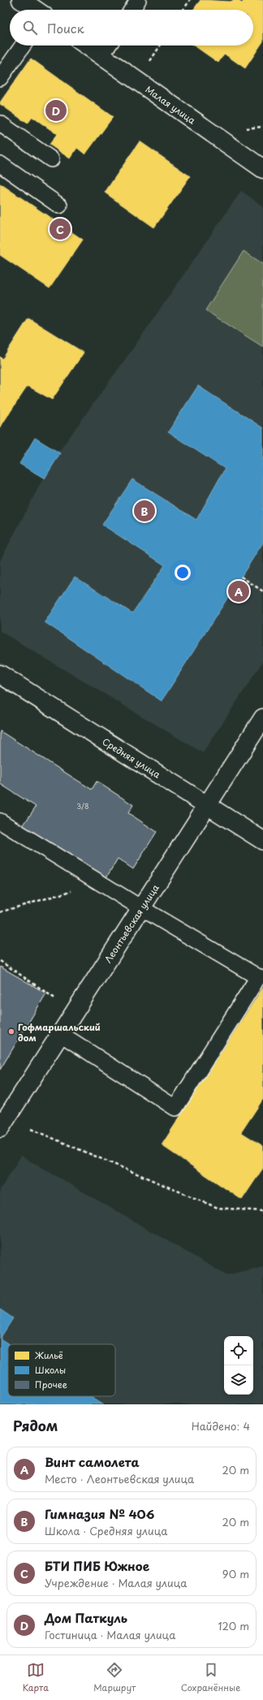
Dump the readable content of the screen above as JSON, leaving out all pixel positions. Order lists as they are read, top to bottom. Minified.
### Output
{"streets":{"street":["Малая улица","Средняя улица","Леонтьевская улица"]},"crossings":[["Средняя улица","Леонтьевская улица"]],"places":["Гофмаршальский дом"],"house_numbers":["3/8"],"legend":["Жильё","Школы","Прочее"],"page":{"search":"Поиск","pins":["D","C","B","A"],"heading":["Рядом","Найдено: 4"],"list":[{"mark":"A","name":"Винт самолета","note":"Место · Леонтьевская улица","value":"20 m"},{"mark":"B","name":"Гимназия № 406","note":"Школа · Средняя улица","value":"20 m"},{"mark":"C","name":"БТИ ПИБ Южное","note":"Учреждение · Малая улица","value":"90 m"},{"mark":"D","name":"Дом Паткуль","note":"Гостиница · Малая улица","value":"120 m"}],"nav":["Карта","Маршрут","Сохранённые"]}}
